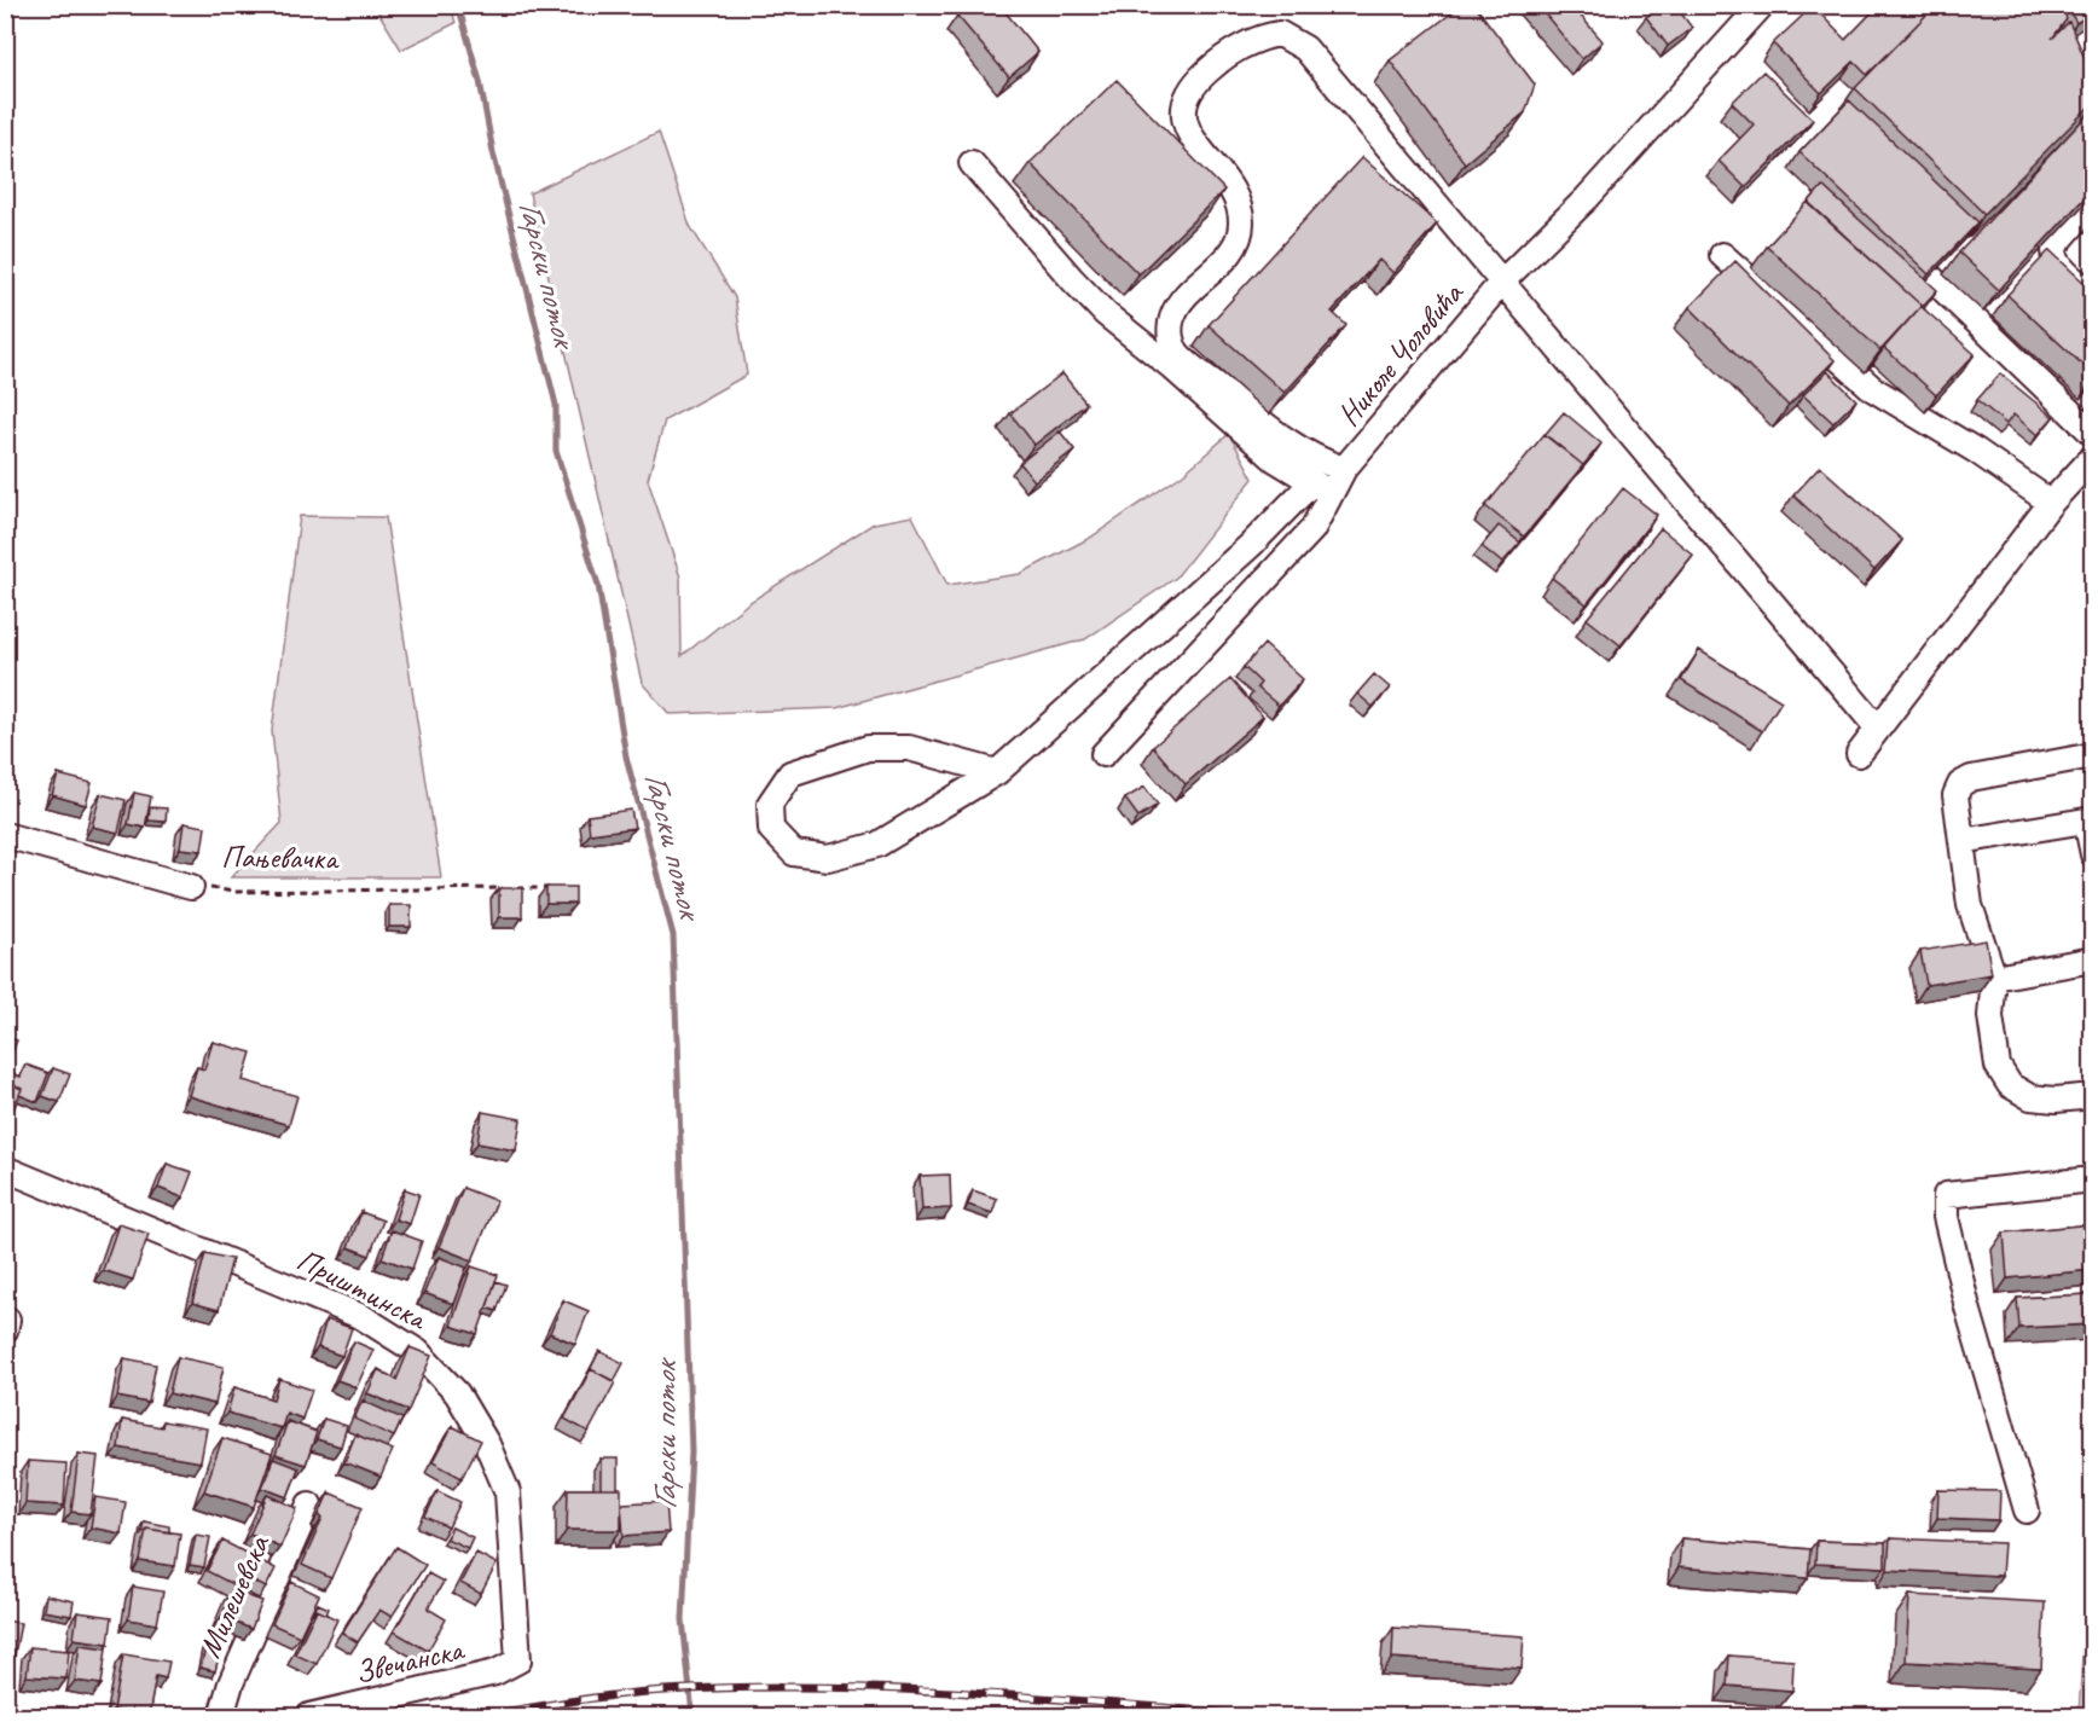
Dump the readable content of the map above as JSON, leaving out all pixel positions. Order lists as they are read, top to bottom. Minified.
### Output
{"streets":{"street":["Николе Чоловића","Пањевачка","Приштинска","Милешевска","Звечанска"]},"crossings":[["Приштинска","Звечанска"]],"water":["Гарски поток"]}
